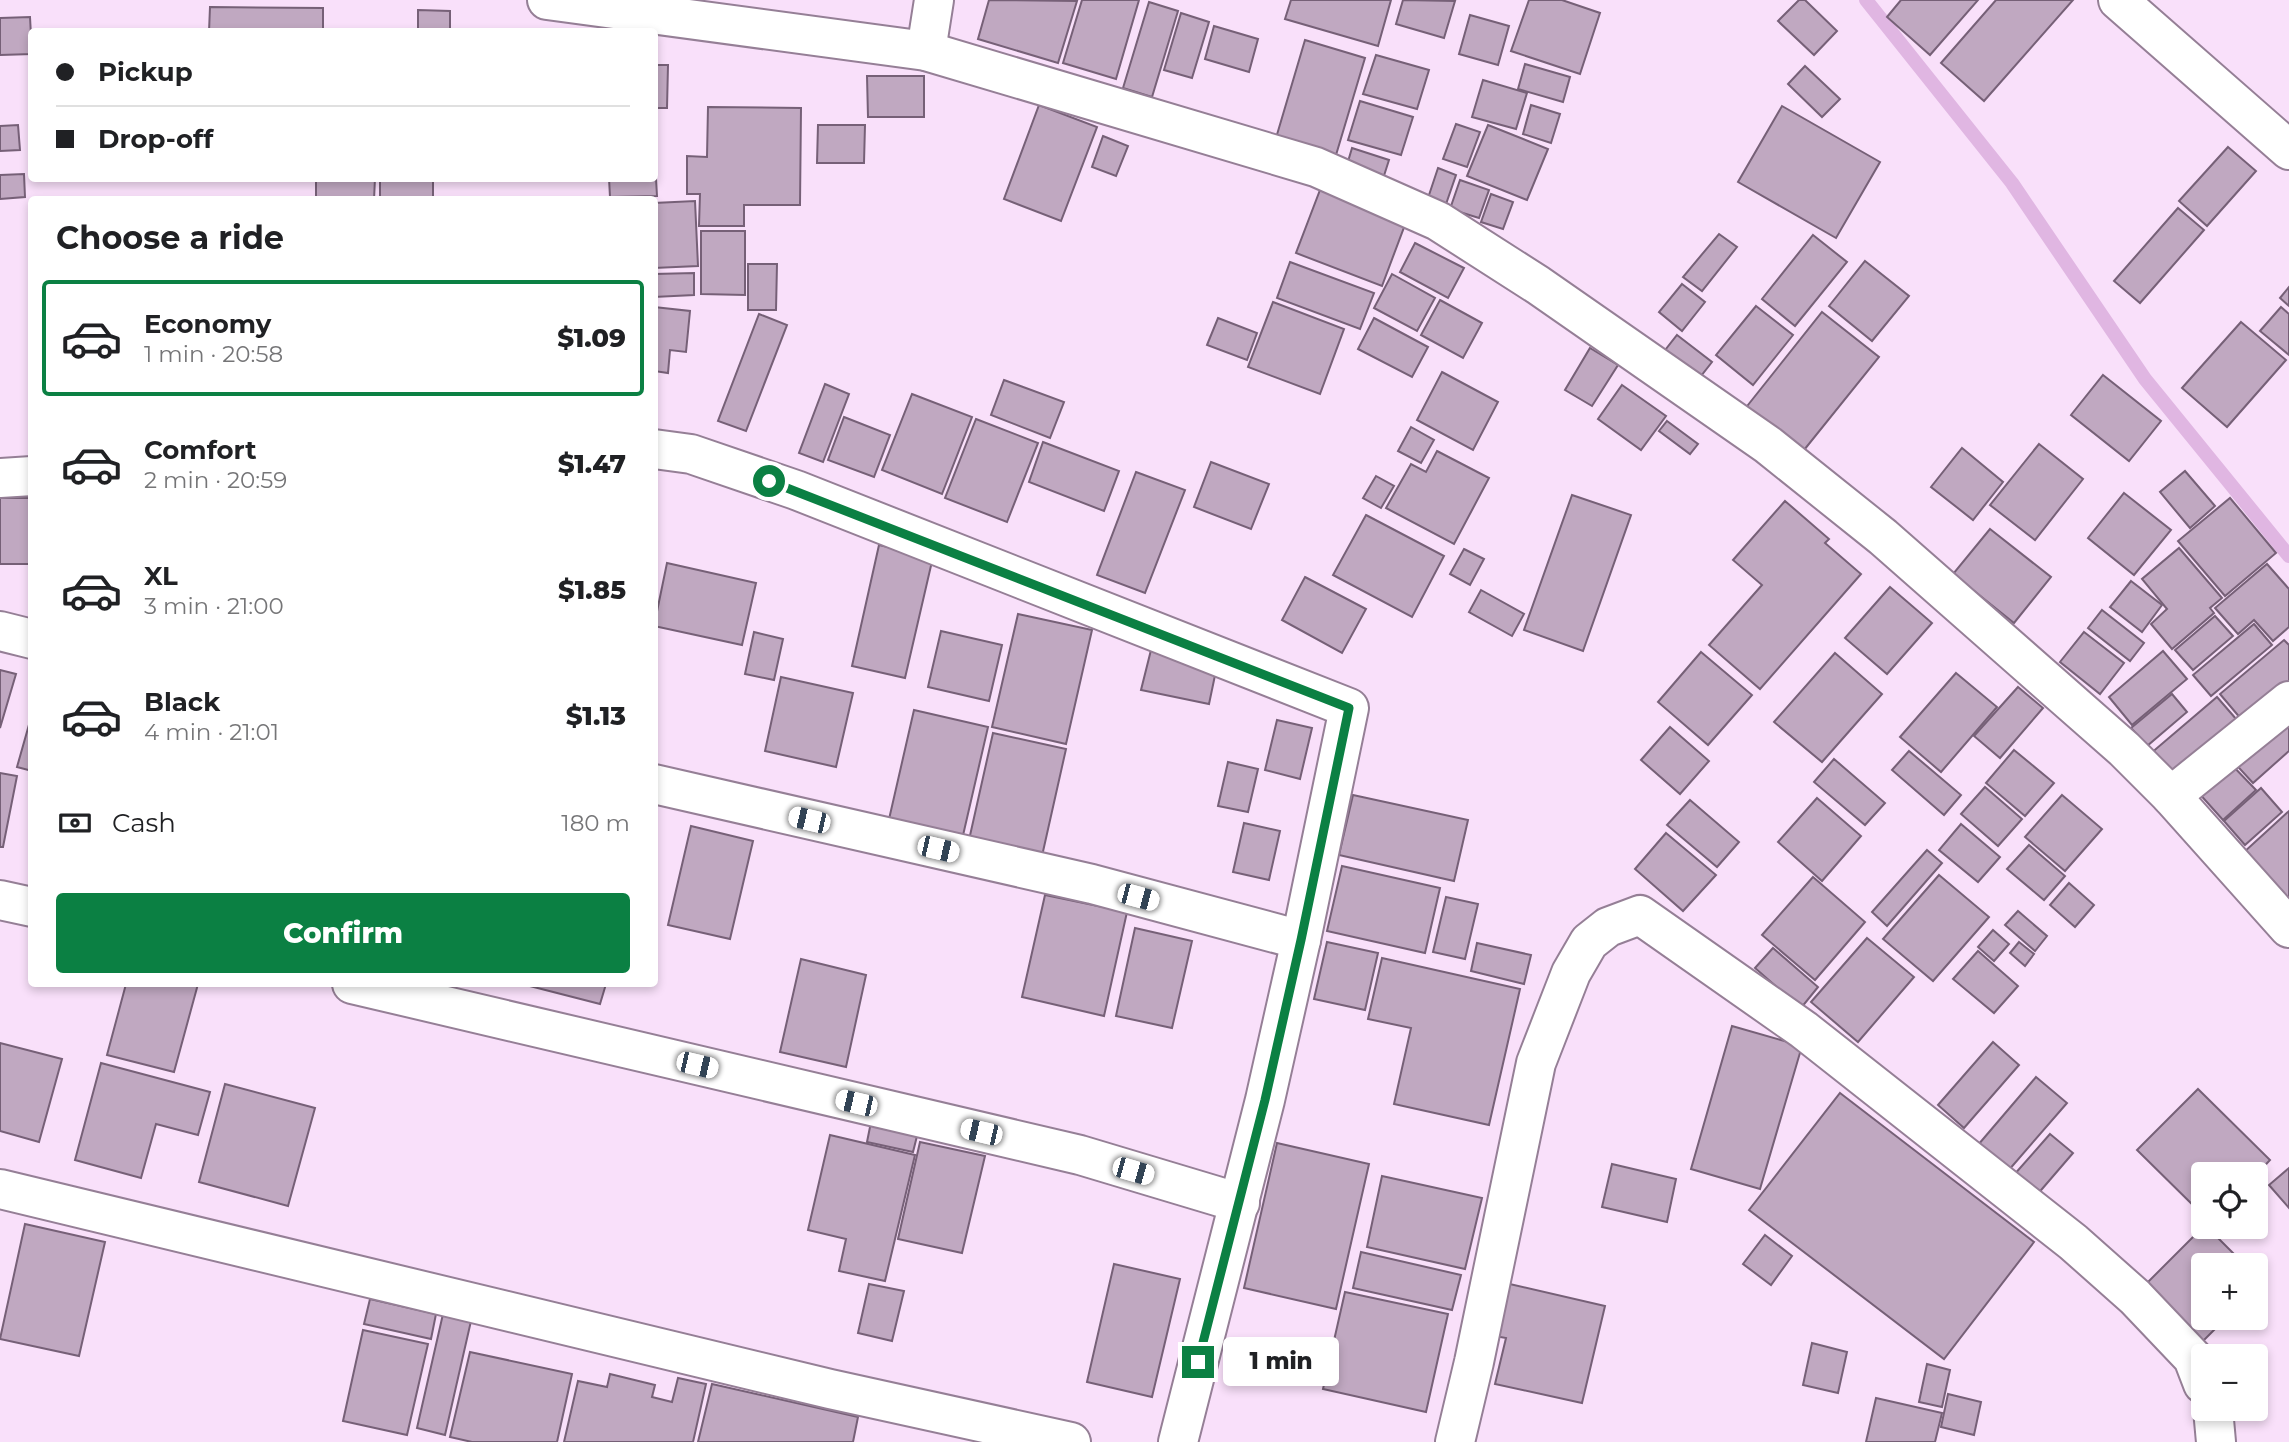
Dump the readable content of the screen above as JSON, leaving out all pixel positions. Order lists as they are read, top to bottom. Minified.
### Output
{"page":{"banner":["Pickup","Drop-off"],"heading":"Choose a ride","list":[{"name":"Economy","note":"1 min · 20:58","value":"$1.09"},{"name":"Comfort","note":"2 min · 20:59","value":"$1.47"},{"name":"XL","note":"3 min · 21:00","value":"$1.85"},{"name":"Black","note":"4 min · 21:01","value":"$1.13"}],"pay":["Cash","180 m"],"buttons":"Confirm","map_buttons":["+","−"],"bubble":"1 min"}}
